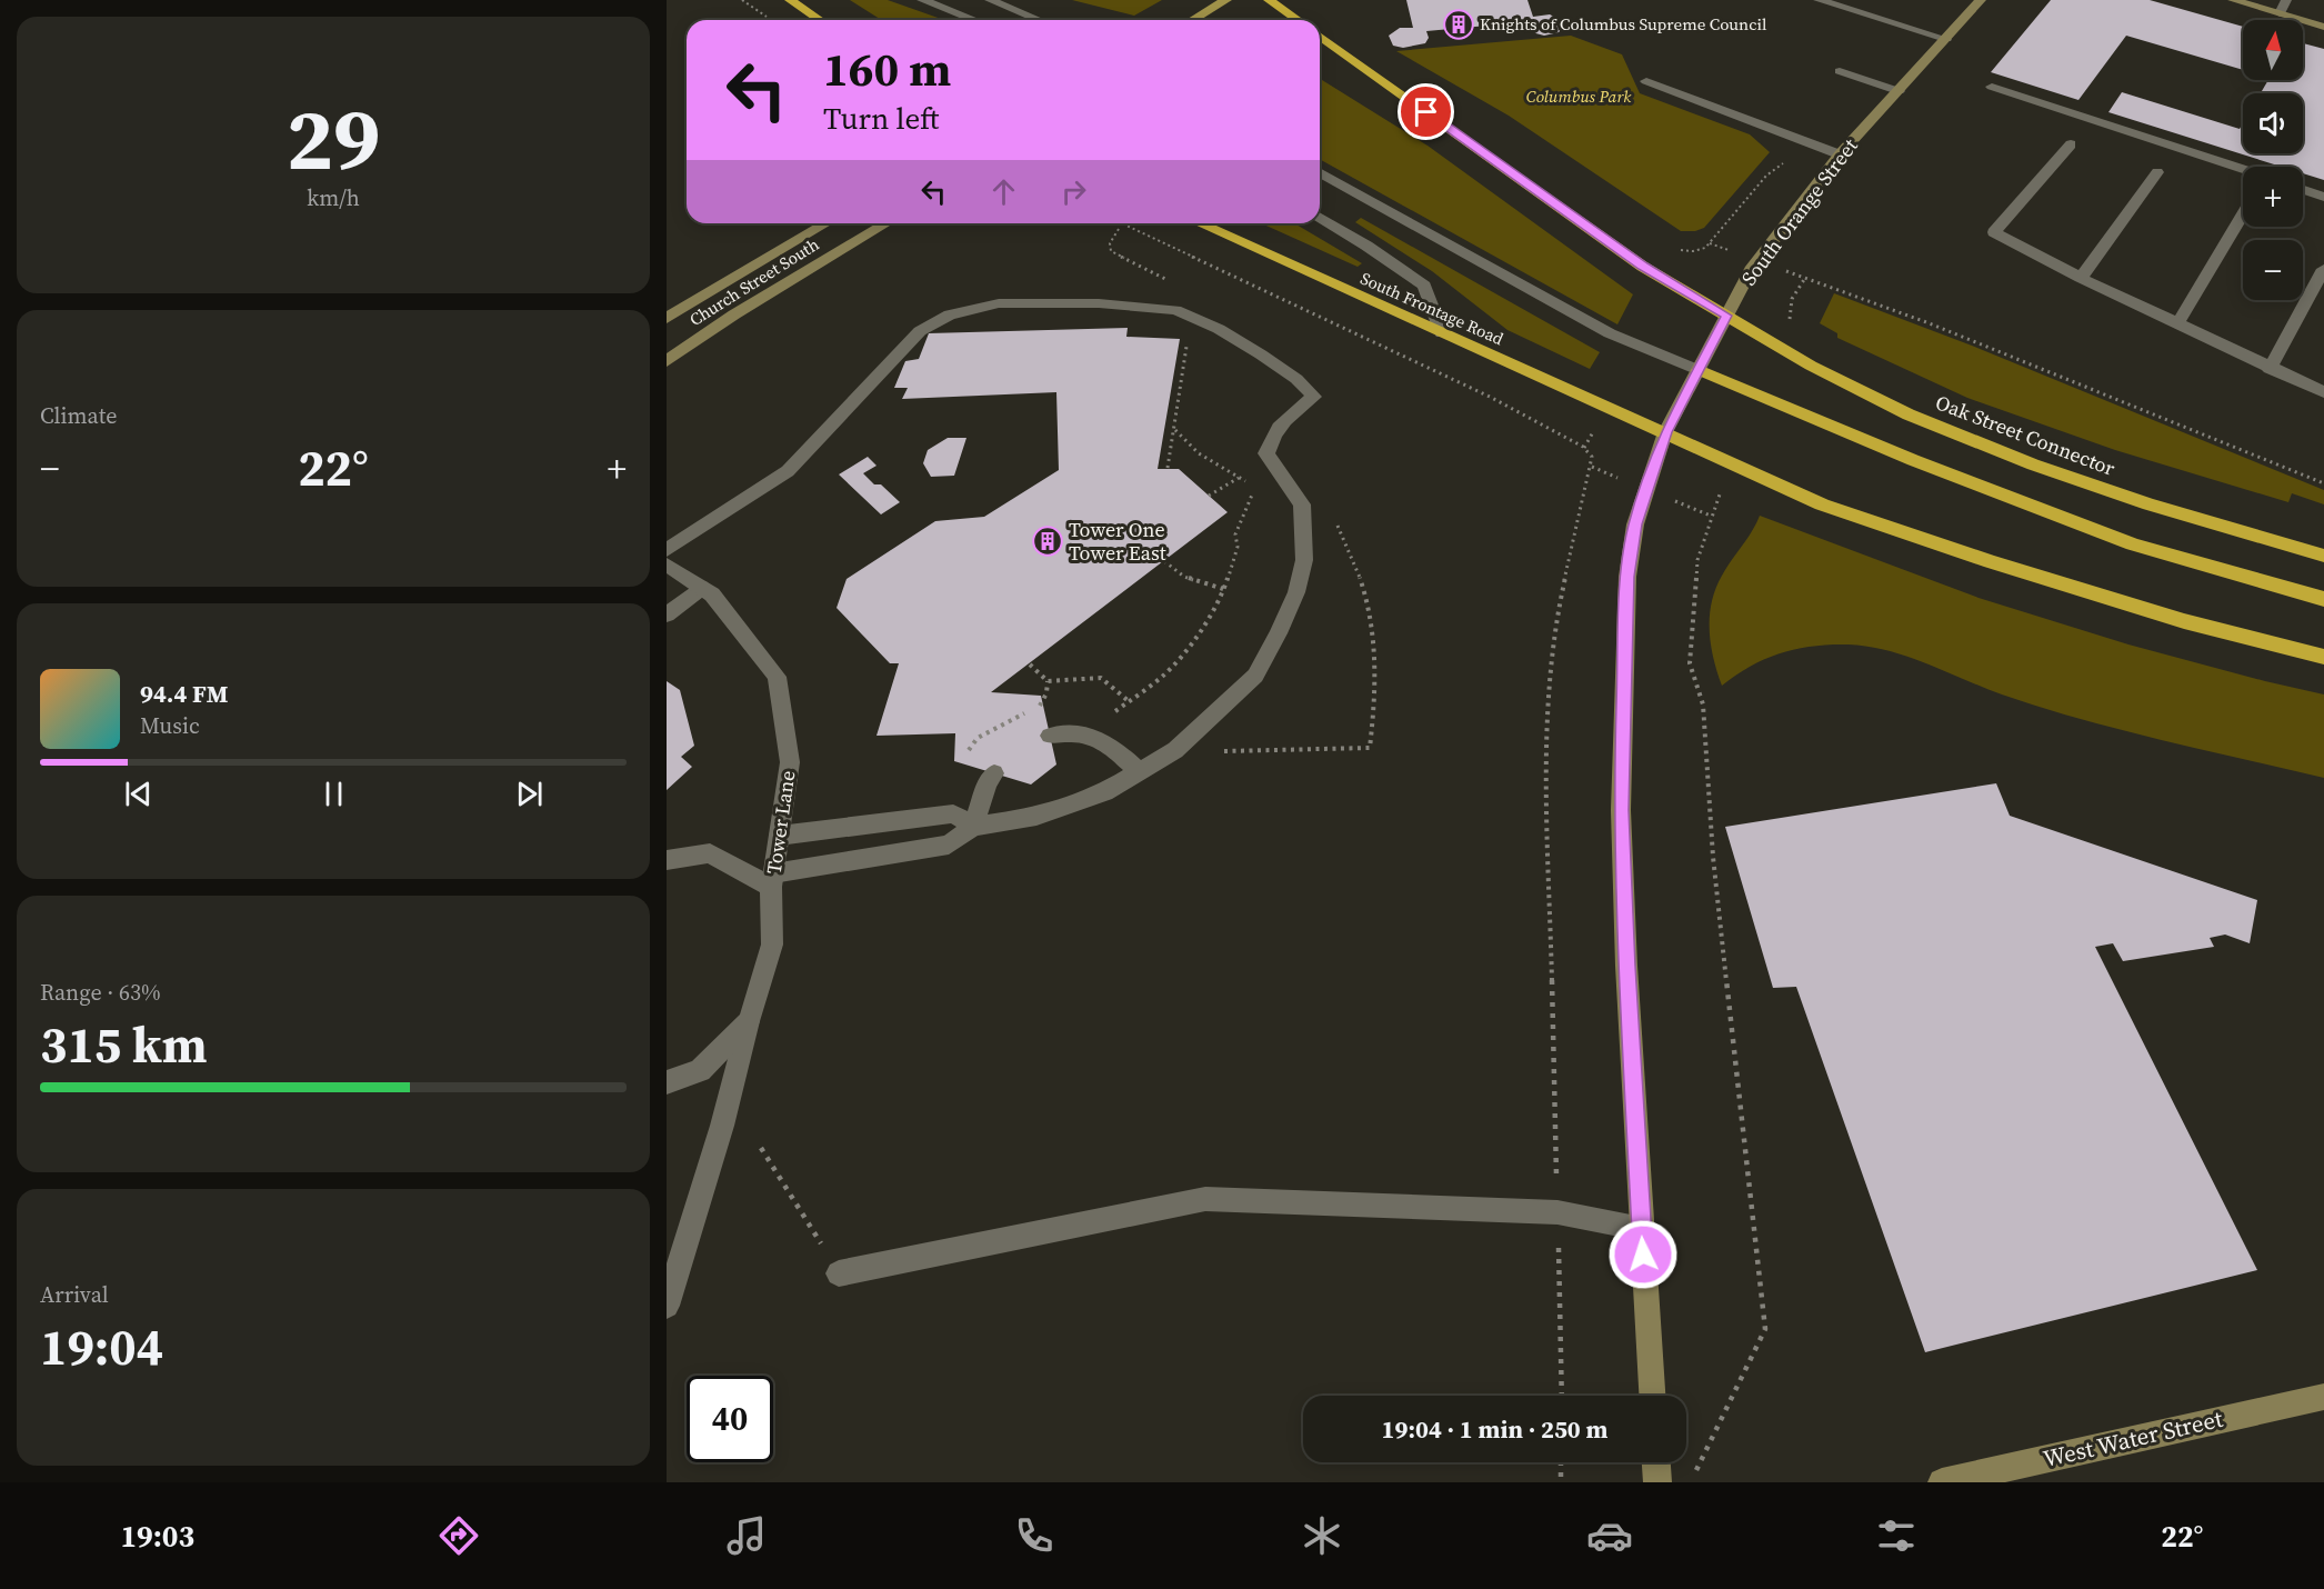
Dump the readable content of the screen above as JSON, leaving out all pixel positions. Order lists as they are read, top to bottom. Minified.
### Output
{"streets":{"highway":["South Frontage Road","Oak Street Connector"],"main road":["South Orange Street","Church Street South","West Water Street"],"street":["Tower Lane"]},"crossings":[["South Orange Street","South Frontage Road"],["South Orange Street","Oak Street Connector"]],"parks":["Columbus Park"],"places":{"building":["Knights of Columbus Supreme Council","Tower One Tower East"]},"north":"top","page":{"tile":[["29","km/h"],"Climate",["Range · 63%","315 km"],["Arrival","19:04"]],"map_buttons":["+","−"],"turn":["160 m","Turn left"],"heat":["−","22°","+"],"song":["94.4 FM","Music"],"limit":"40","trip":"19:04 · 1 min · 250 m","tabs":["19:03","22°"]}}
